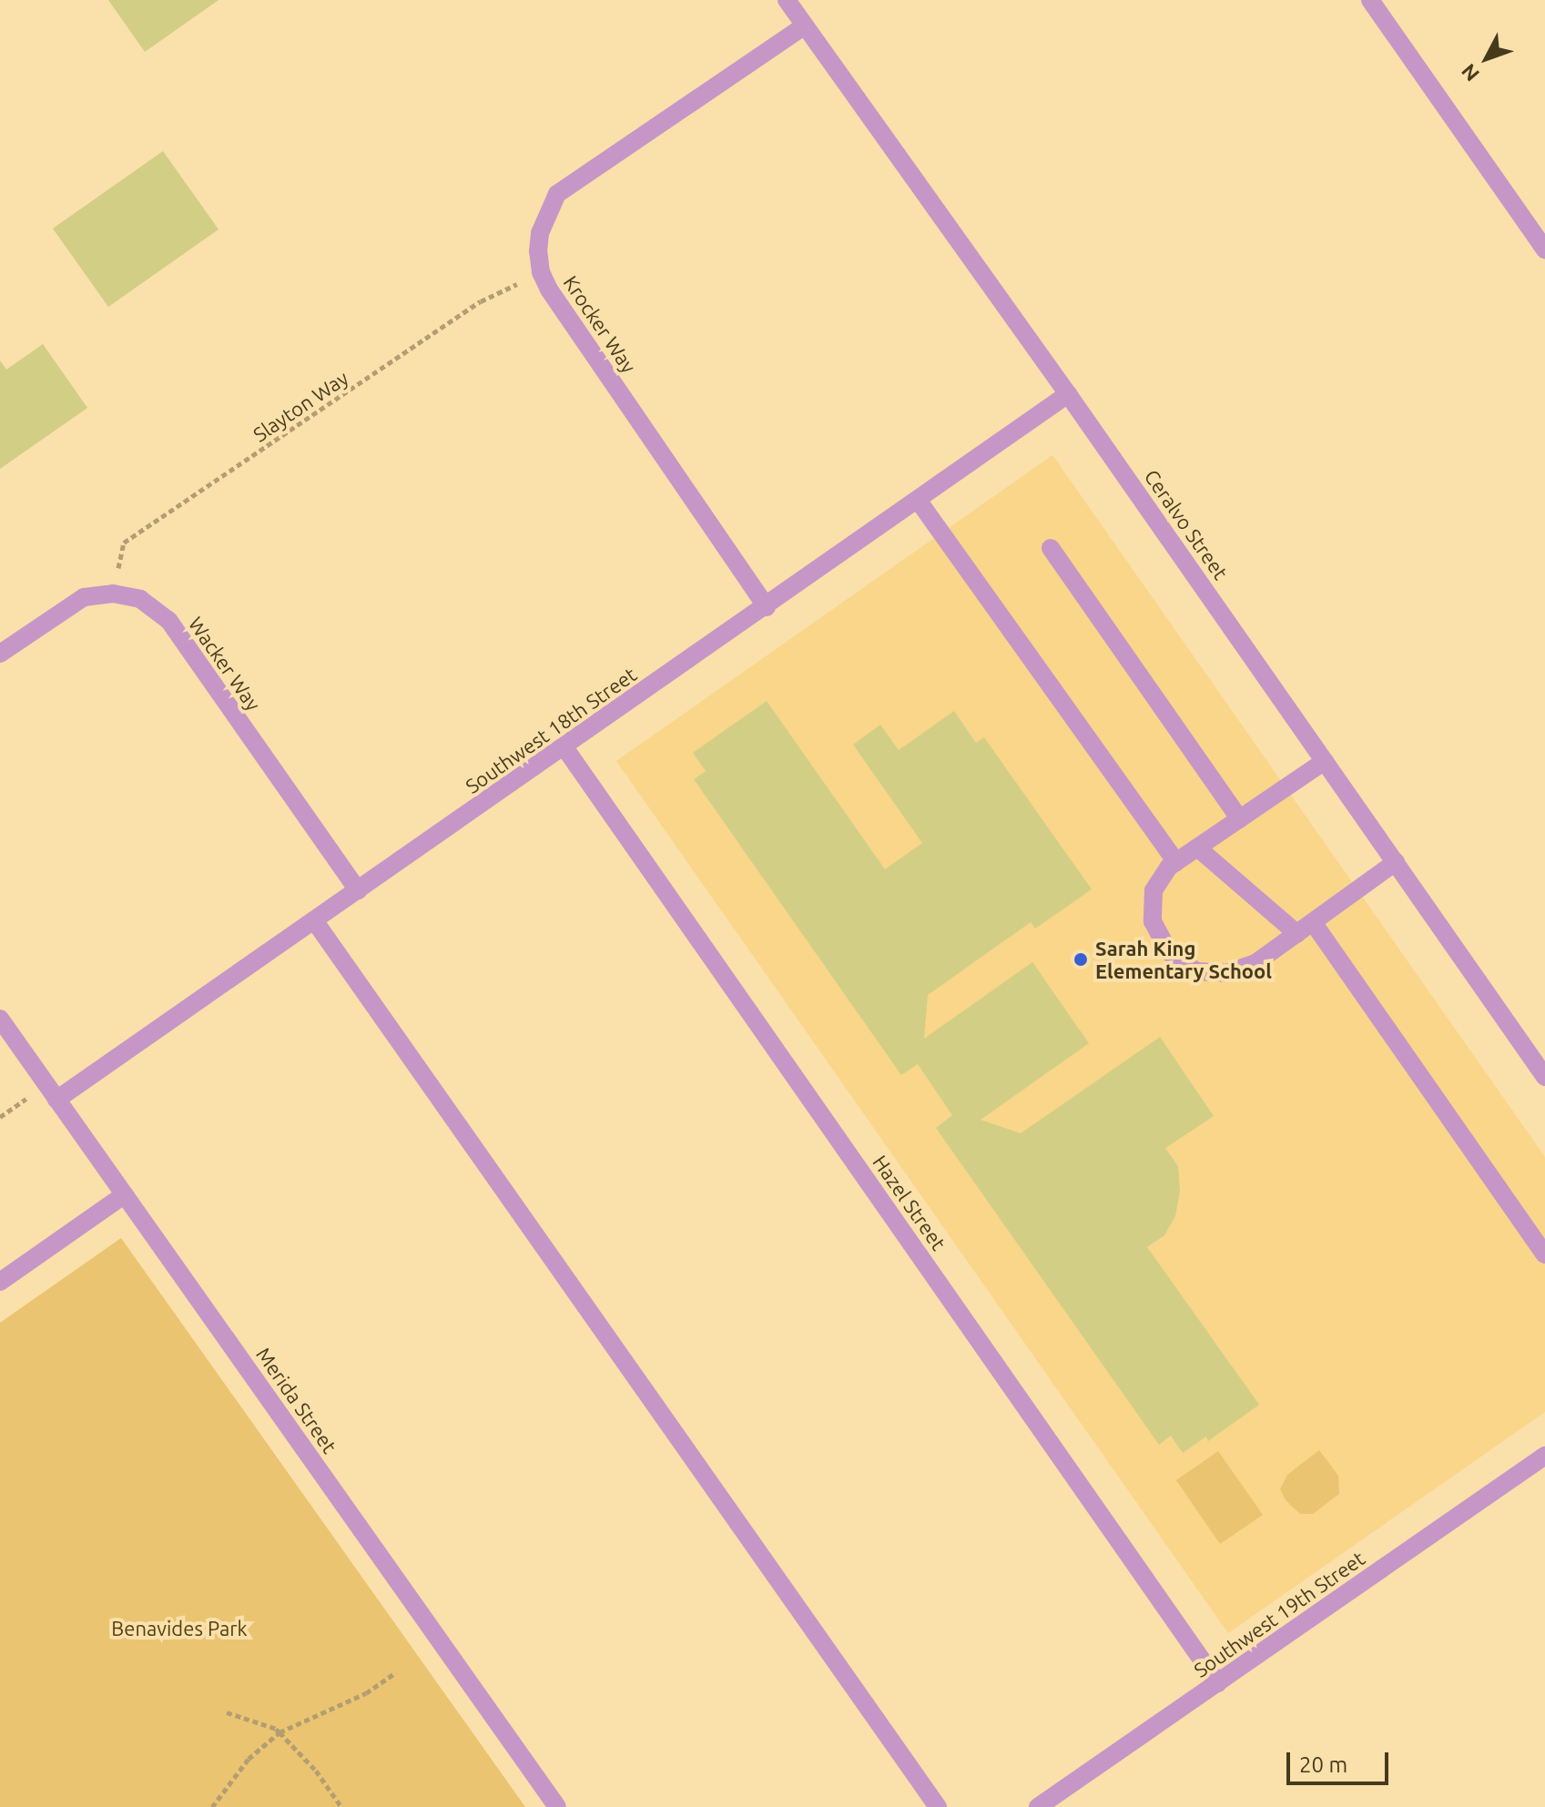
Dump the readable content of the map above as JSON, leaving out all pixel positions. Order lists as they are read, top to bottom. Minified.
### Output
{"streets":{"street":["Krocker Way","Ceralvo Street","Wacker Way","Southwest 18th Street","Hazel Street","Merida Street","Southwest 19th Street"],"path":["Slayton Way"]},"crossings":[["Krocker Way","Slayton Way"],["Krocker Way","Ceralvo Street"],["Krocker Way","Southwest 18th Street"],["Slayton Way","Wacker Way"],["Ceralvo Street","Southwest 18th Street"],["Wacker Way","Southwest 18th Street"],["Southwest 18th Street","Hazel Street"],["Southwest 18th Street","Merida Street"],["Hazel Street","Southwest 19th Street"]],"parks":["Benavides Park"],"places":["Sarah King Elementary School"],"scale_bar":"20 m","north":"bottom left"}
